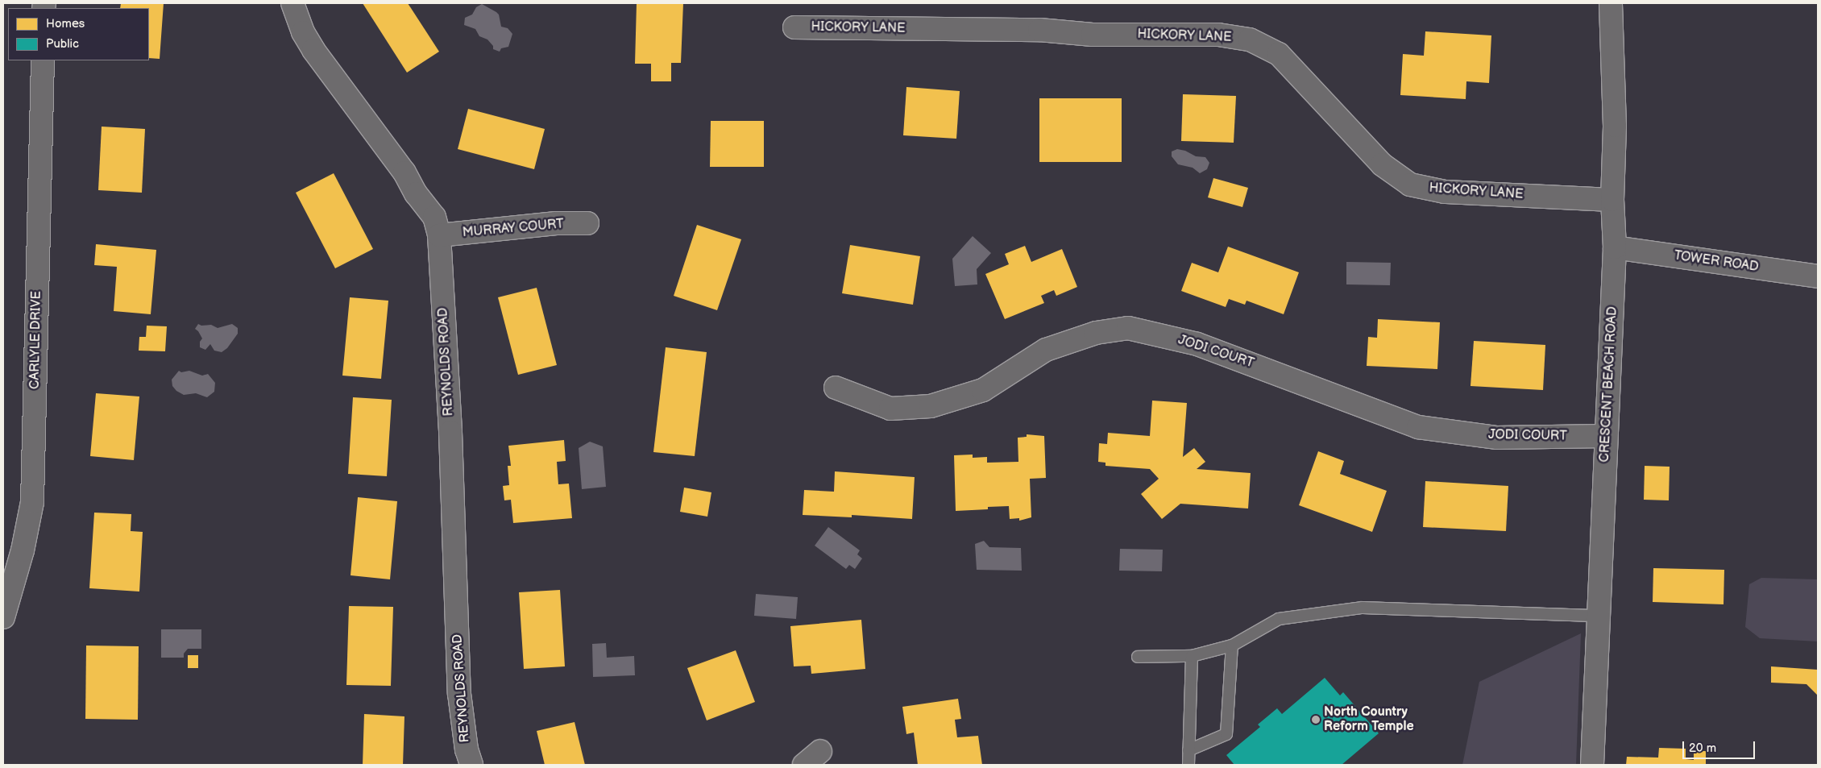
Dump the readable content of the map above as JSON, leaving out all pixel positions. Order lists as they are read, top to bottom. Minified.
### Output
{"streets":{"street":["HICKORY LANE","MURRAY COURT","TOWER ROAD","CARLYLE DRIVE","JODI COURT","REYNOLDS ROAD","CRESCENT BEACH ROAD"]},"crossings":[["HICKORY LANE","CRESCENT BEACH ROAD"],["MURRAY COURT","REYNOLDS ROAD"],["TOWER ROAD","CRESCENT BEACH ROAD"],["JODI COURT","CRESCENT BEACH ROAD"]],"places":["North Country Reform Temple"],"legend":["Homes","Public"],"scale_bar":"20 m"}
